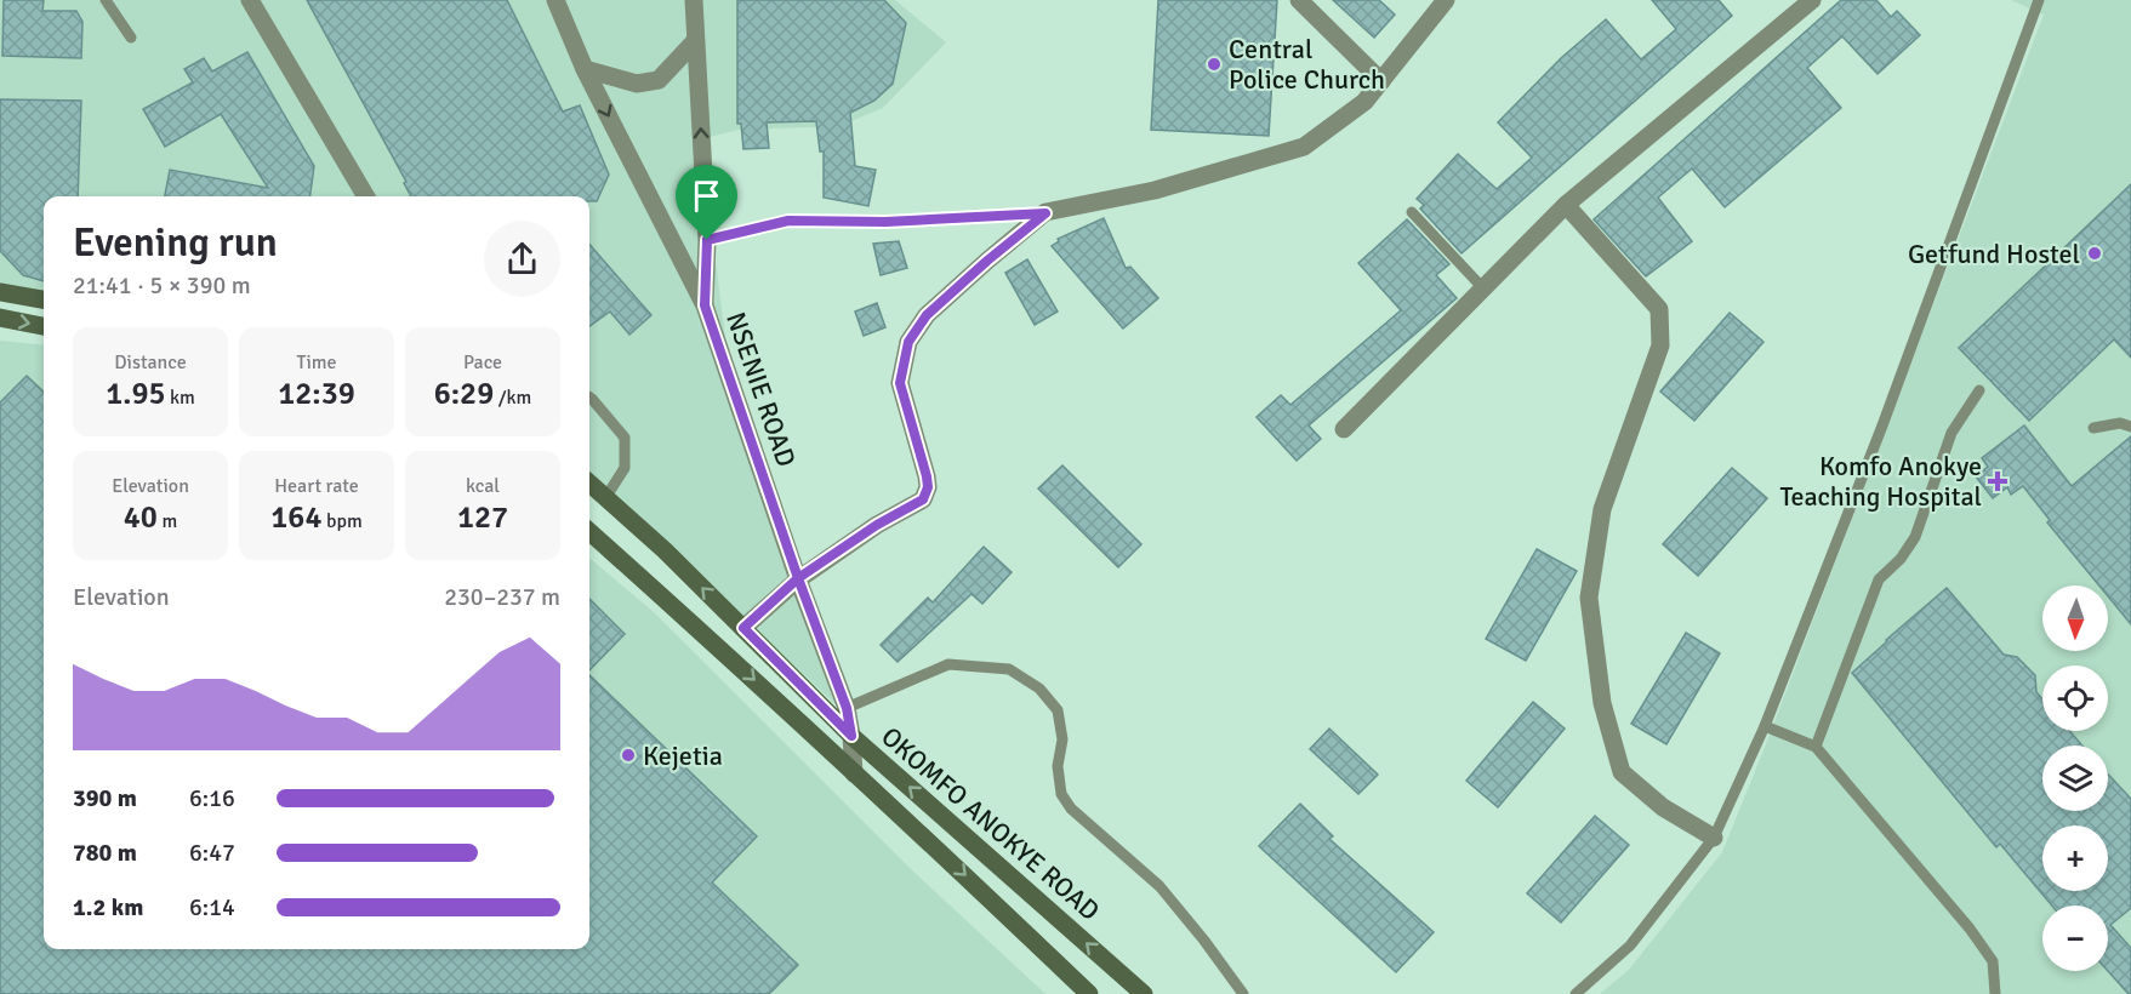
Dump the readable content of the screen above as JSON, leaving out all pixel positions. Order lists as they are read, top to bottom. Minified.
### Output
{"streets":{"main road":["OKOMFO ANOKYE ROAD"],"street":["NSENIE ROAD"]},"crossings":[["NSENIE ROAD","OKOMFO ANOKYE ROAD"]],"places":{"other":["Central Police Church","Getfund Hostel","Kejetia"],"health":["Komfo Anokye Teaching Hospital"]},"north":"bottom","page":{"heading":["Evening run","21:41 · 5 × 390 m"],"stats":[["Distance","1.95 km"],["Time","12:39"],["Pace","6:29 /km"],["Elevation","40 m"],["Heart rate","164 bpm"],["kcal","127"]],"chart":["Elevation","230–237 m"],"map_buttons":["+","−"],"list":[{"name":"390 m","note":"6:16"},{"name":"780 m","note":"6:47"},{"name":"1.2 km","note":"6:14"}]}}
